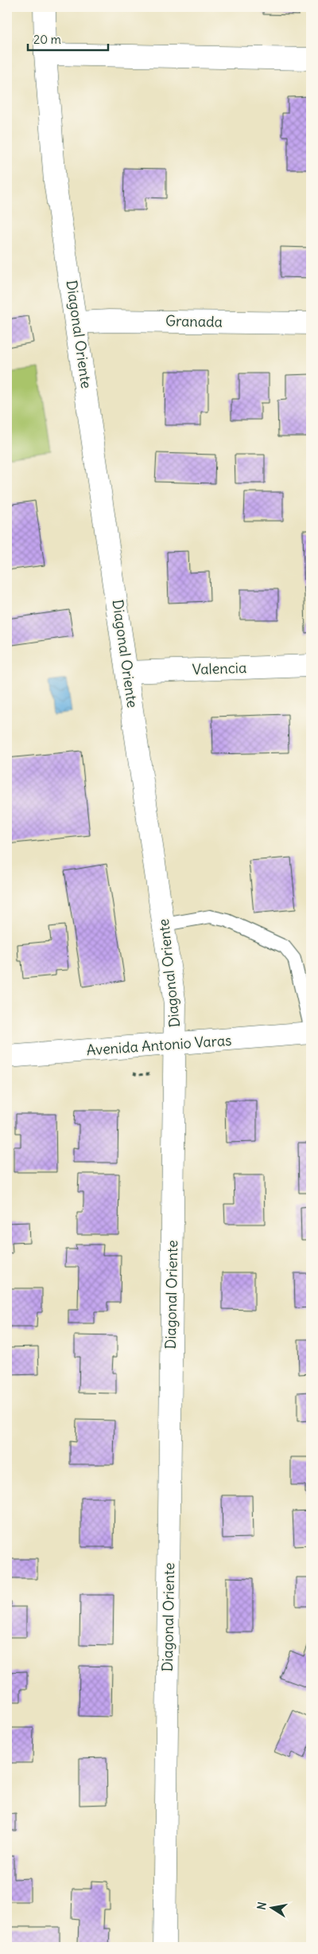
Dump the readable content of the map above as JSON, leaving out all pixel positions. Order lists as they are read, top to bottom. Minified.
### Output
{"streets":{"main road":["Granada","Diagonal Oriente","Valencia","Avenida Antonio Varas"]},"crossings":[["Granada","Diagonal Oriente"],["Diagonal Oriente","Valencia"],["Diagonal Oriente","Avenida Antonio Varas"]],"scale_bar":"20 m","north":"left"}
